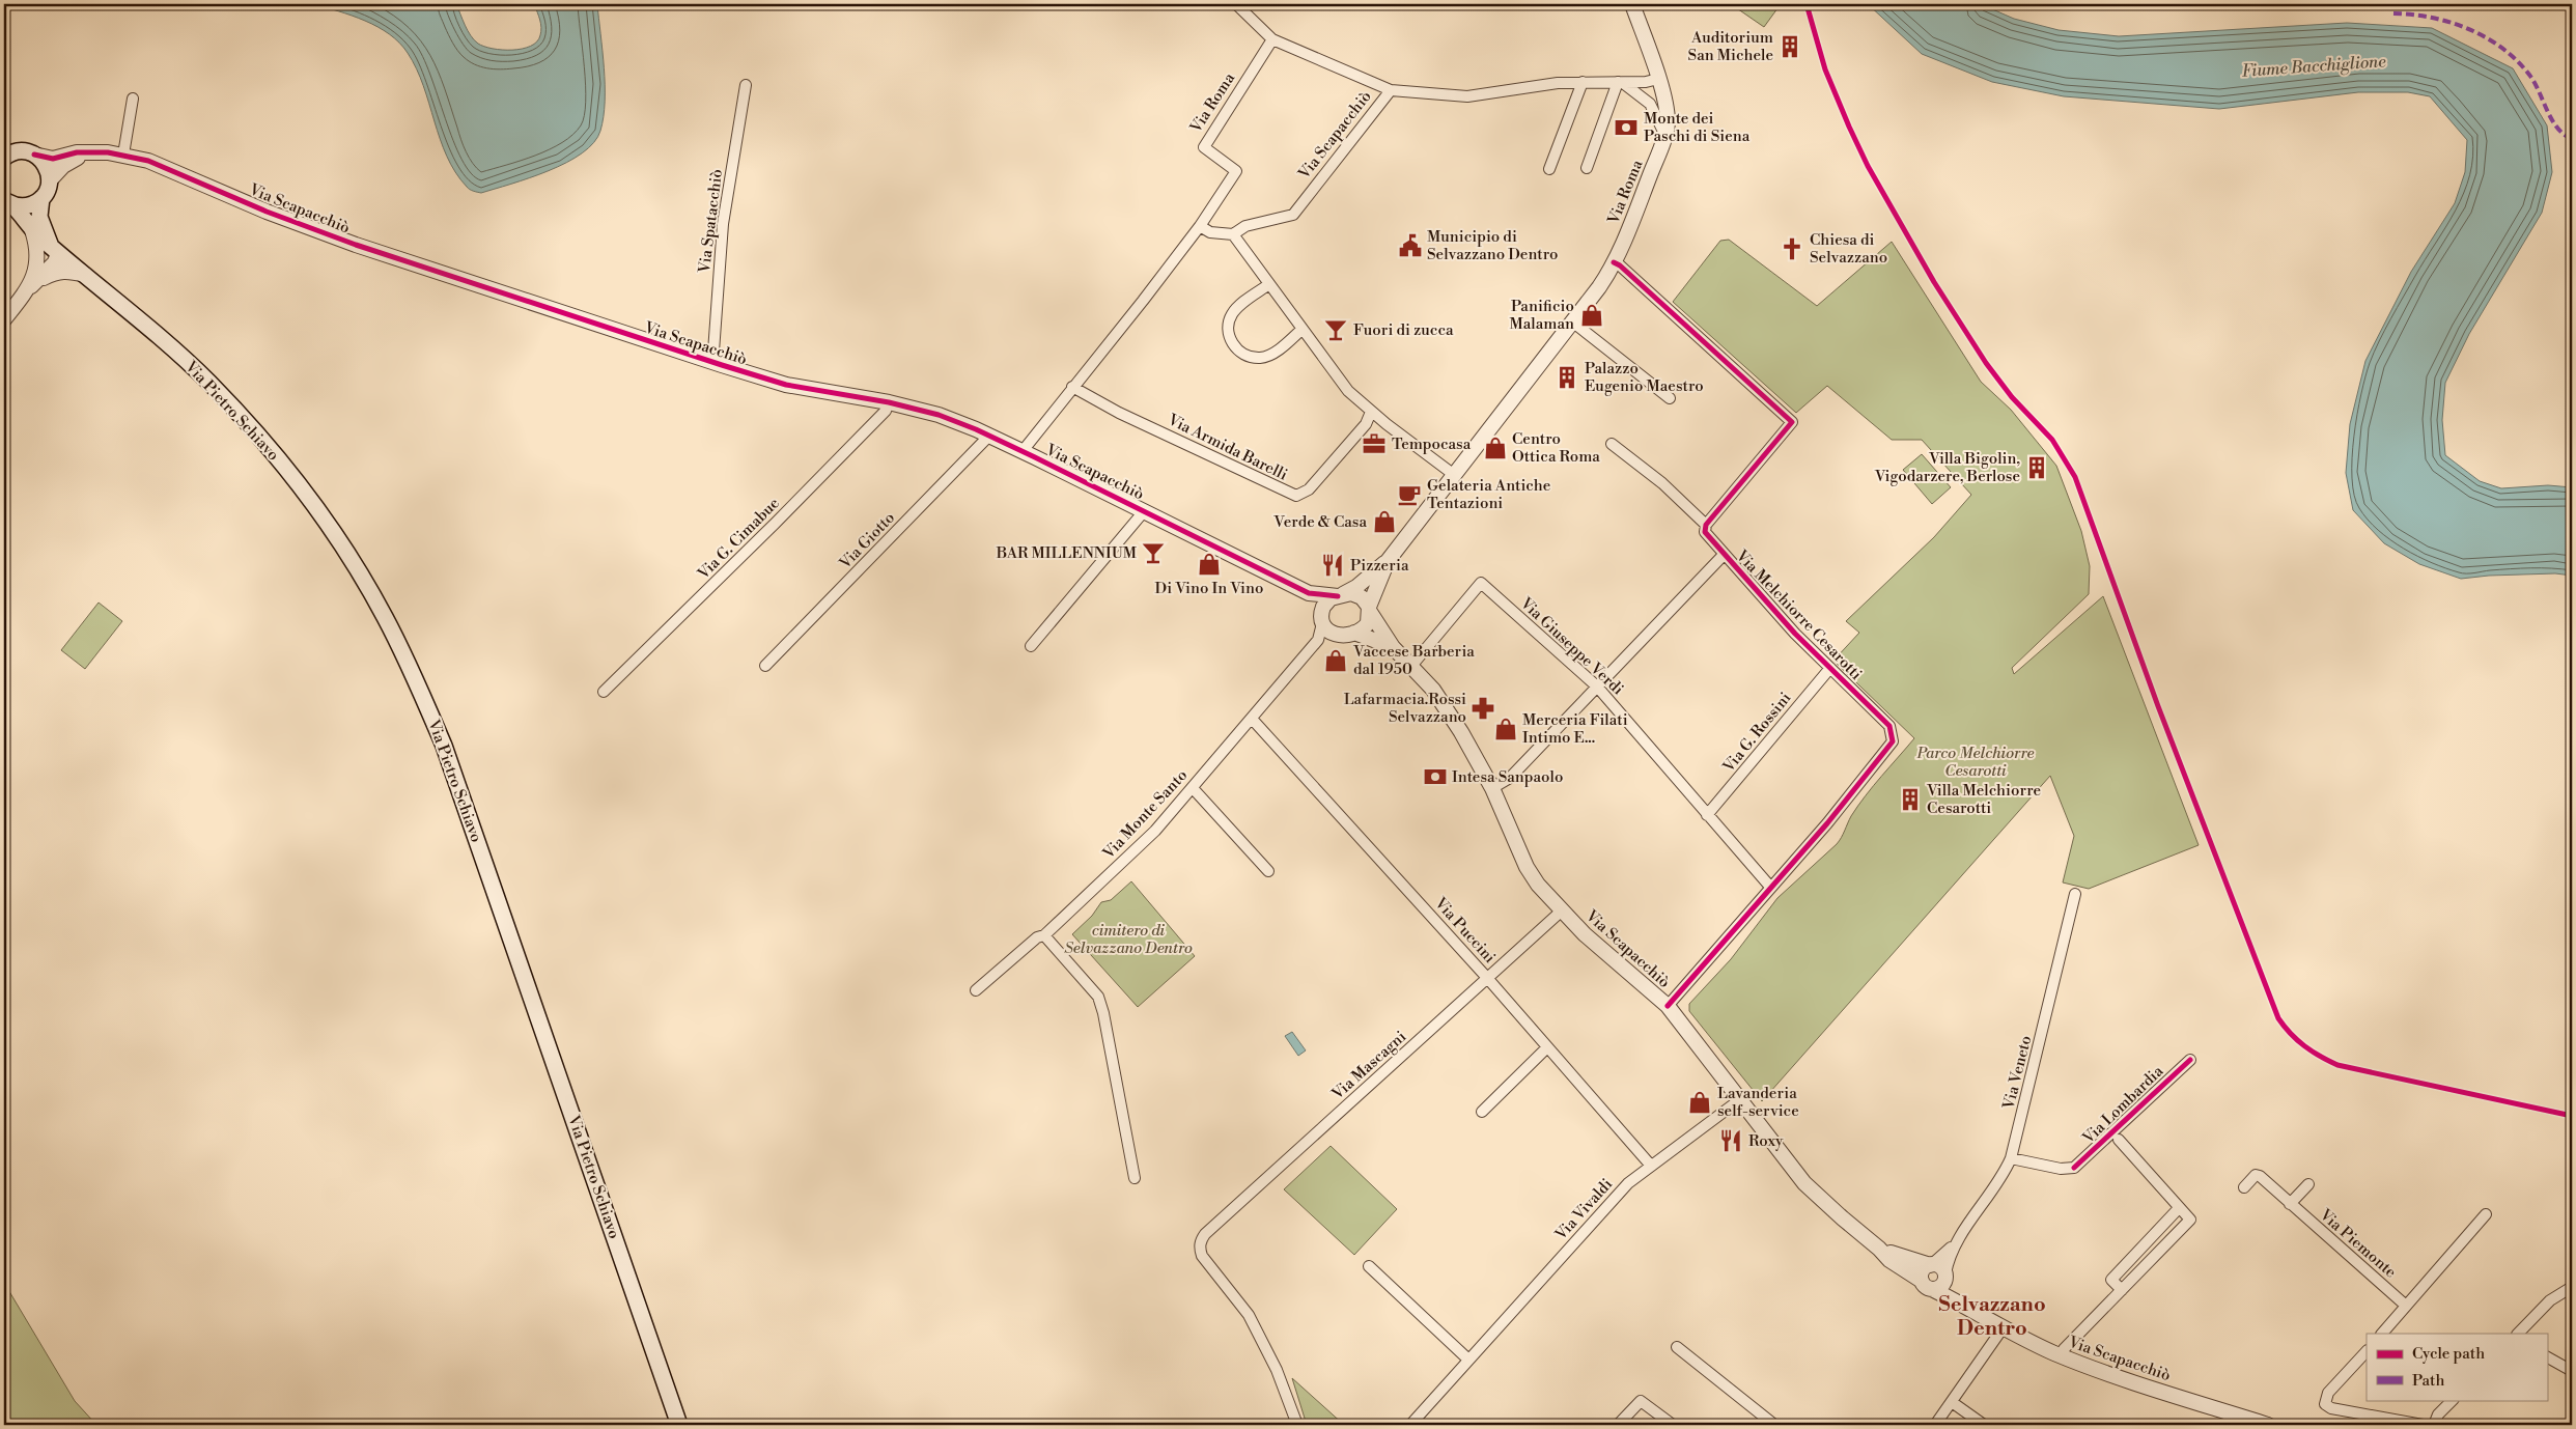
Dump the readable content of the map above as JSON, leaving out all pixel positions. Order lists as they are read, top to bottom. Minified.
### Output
{"streets":{"main road":["Via Pietro Schiavo"],"street":["Via Roma","Via Scapacchiò","Via Spatacchiò","Via Armida Barelli","Via G. Cimabue","Via Giotto","Via Melchiorre Cesarotti","Via Giuseppe Verdi","Via G. Rossini","Via Monte Santo","Via Puccini","Via Mascagni","Via Veneto","Via Lombardia","Via Vivaldi","Via Piemonte"]},"crossings":[["Via Roma","Via Scapacchiò"],["Via Roma","Via Monte Santo"],["Via Scapacchiò","Via Spatacchiò"],["Via Scapacchiò","Via Armida Barelli"],["Via Scapacchiò","Via G. Cimabue"],["Via Scapacchiò","Via Giotto"],["Via Scapacchiò","Via Melchiorre Cesarotti"],["Via Scapacchiò","Via Giuseppe Verdi"],["Via Scapacchiò","Via Monte Santo"],["Via Scapacchiò","Via Mascagni"],["Via Scapacchiò","Via Veneto"],["Via Scapacchiò","Via Vivaldi"],["Via Melchiorre Cesarotti","Via Giuseppe Verdi"],["Via Melchiorre Cesarotti","Via G. Rossini"],["Via Giuseppe Verdi","Via G. Rossini"],["Via Monte Santo","Via Puccini"],["Via Puccini","Via Mascagni"],["Via Puccini","Via Vivaldi"],["Via Veneto","Via Lombardia"]],"districts":["Selvazzano Dentro"],"water":["Fiume Bacchiglione"],"parks":["Parco Melchiorre Cesarotti","cimitero di Selvazzano Dentro"],"places":{"building":["Auditorium San Michele","Palazzo Eugenio Maestro","Villa Bigolin, Vigodarzere, Berlose","Villa Melchiorre Cesarotti"],"bank":["Monte dei Paschi di Siena","Intesa Sanpaolo"],"public building":["Municipio di Selvazzano Dentro"],"church":["Chiesa di Selvazzano"],"shop":["Panificio Malaman","Centro Ottica Roma","Verde & Casa","Di Vino In Vino","Vaccese Barberia dal 1950","Merceria Filati Intimo E...","Lavanderia self-service"],"bar":["Fuori di zucca","BAR MILLENNIUM"],"office":["Tempocasa"],"cafe":["Gelateria Antiche Tentazioni"],"restaurant":["Pizzeria","Roxy"],"pharmacy":["Lafarmacia.Rossi Selvazzano"]},"legend":["Cycle path","Path"]}
